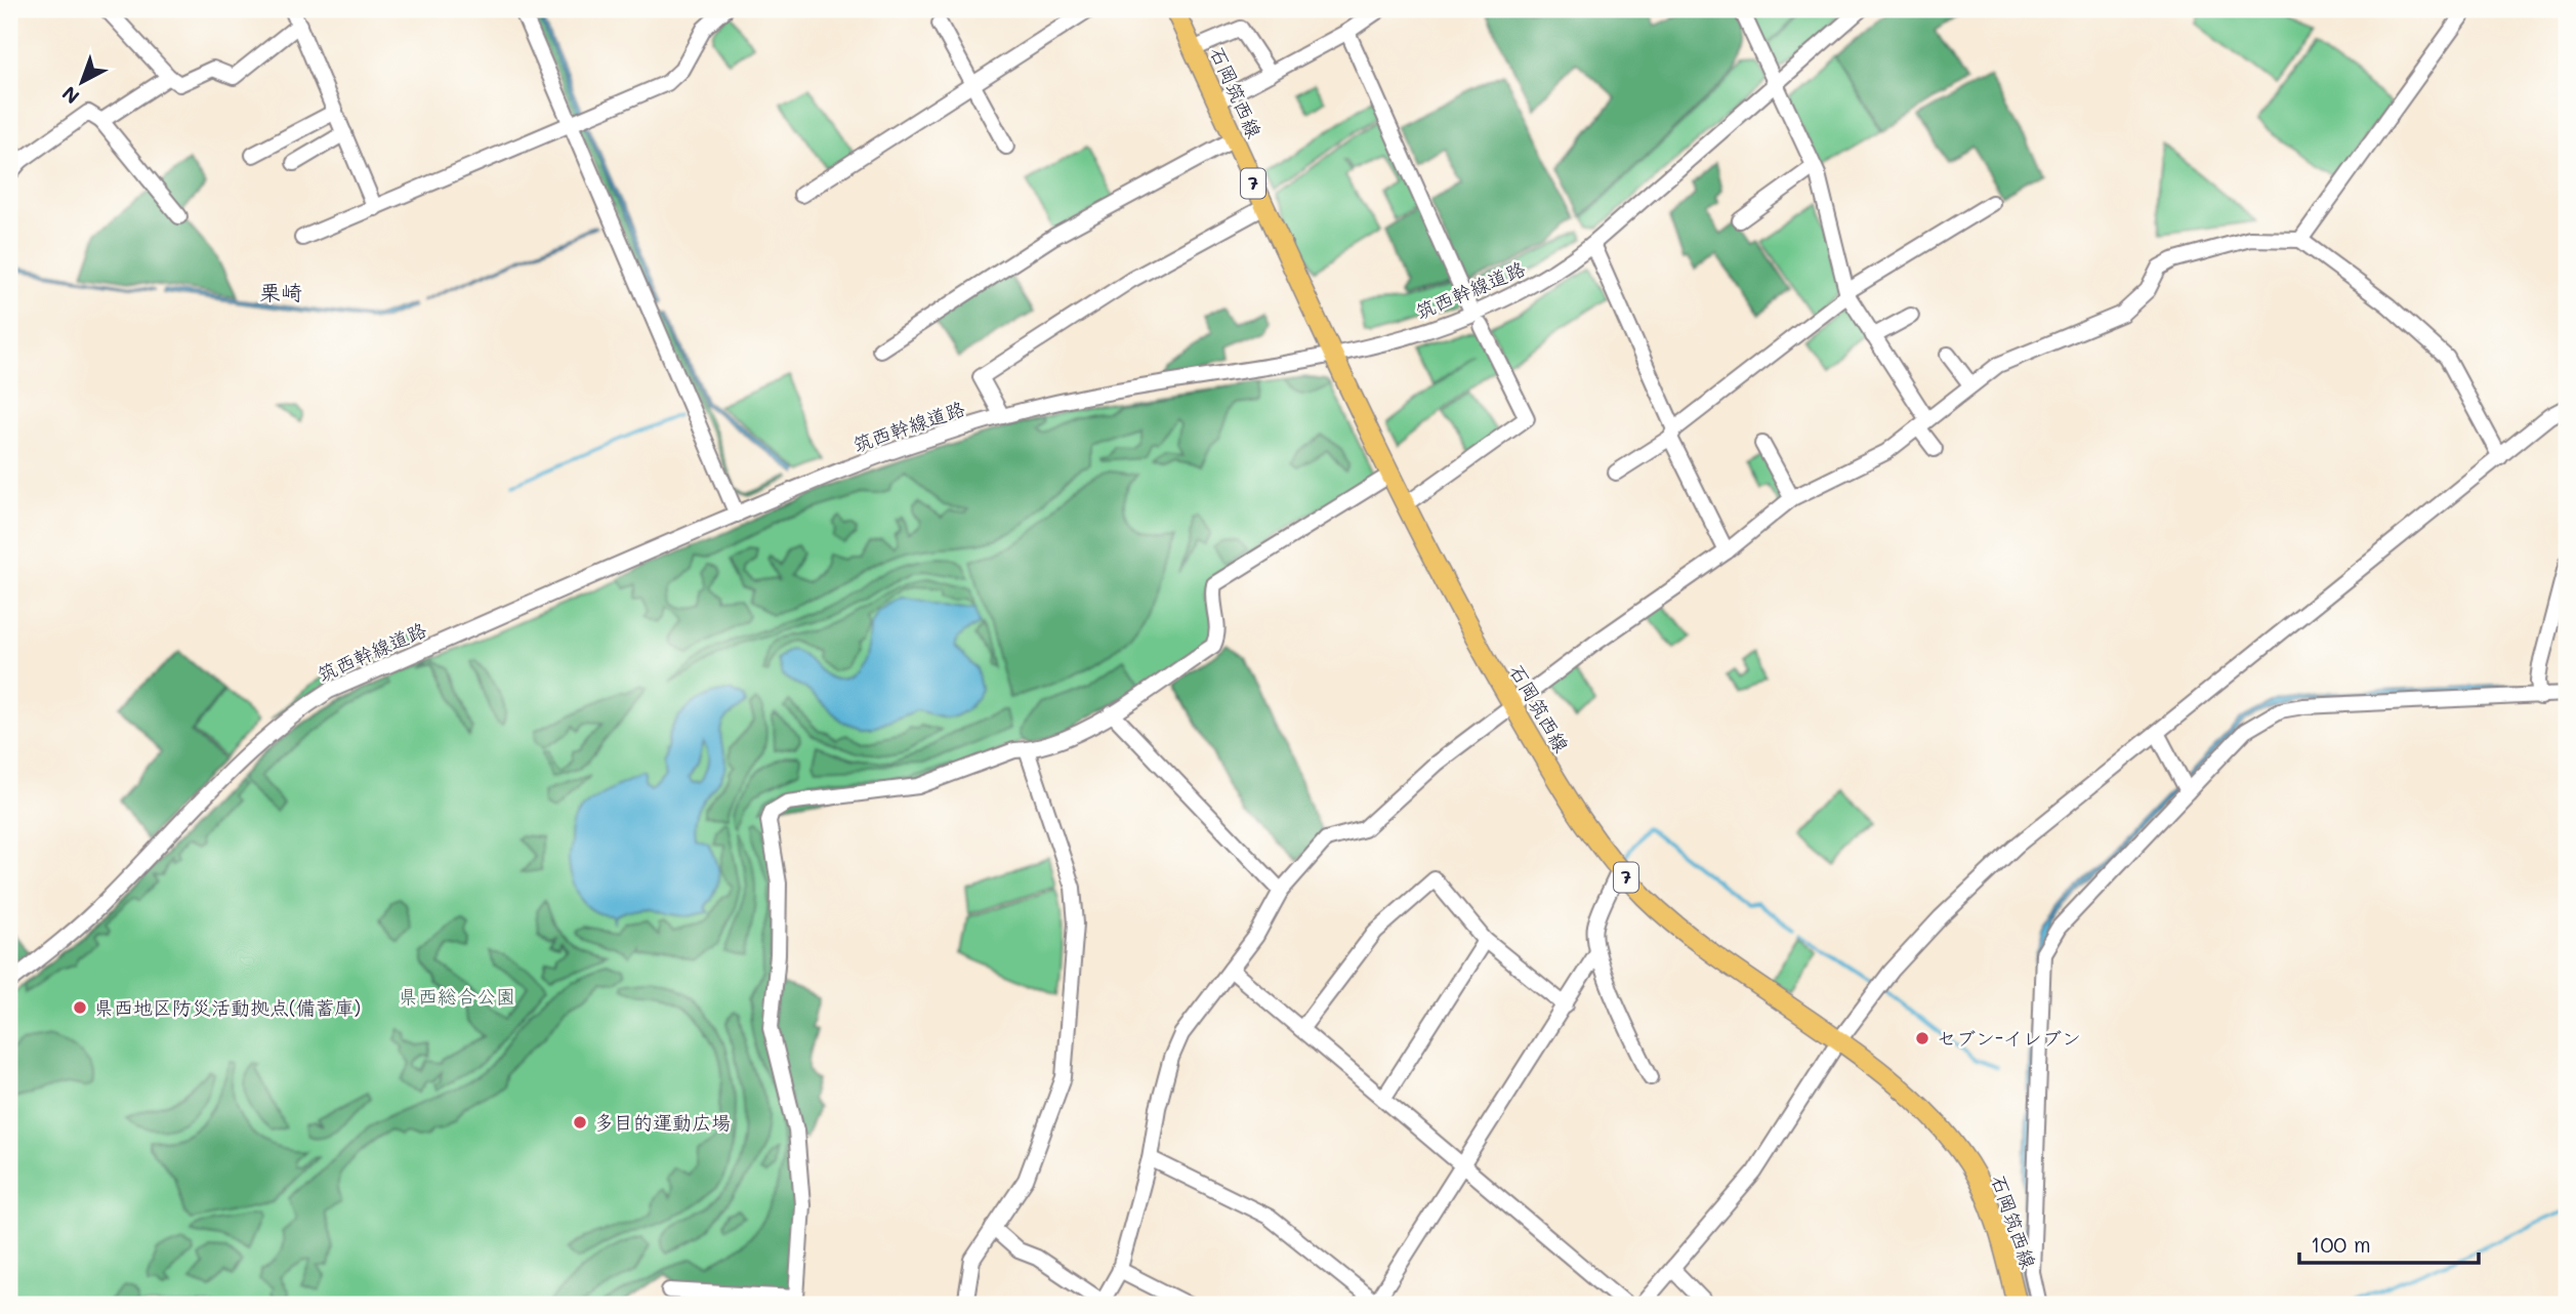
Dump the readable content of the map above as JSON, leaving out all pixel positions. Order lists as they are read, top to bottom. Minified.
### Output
{"streets":{"main road":["石岡筑西線","7"],"street":["筑西幹線道路"]},"crossings":[["石岡筑西線","筑西幹線道路"]],"districts":["栗崎"],"parks":["県西総合公園"],"places":["県西地区防災活動拠点(備蓄庫)","セブン-イレブン","多目的運動広場"],"scale_bar":"100 m","north":"bottom left"}
